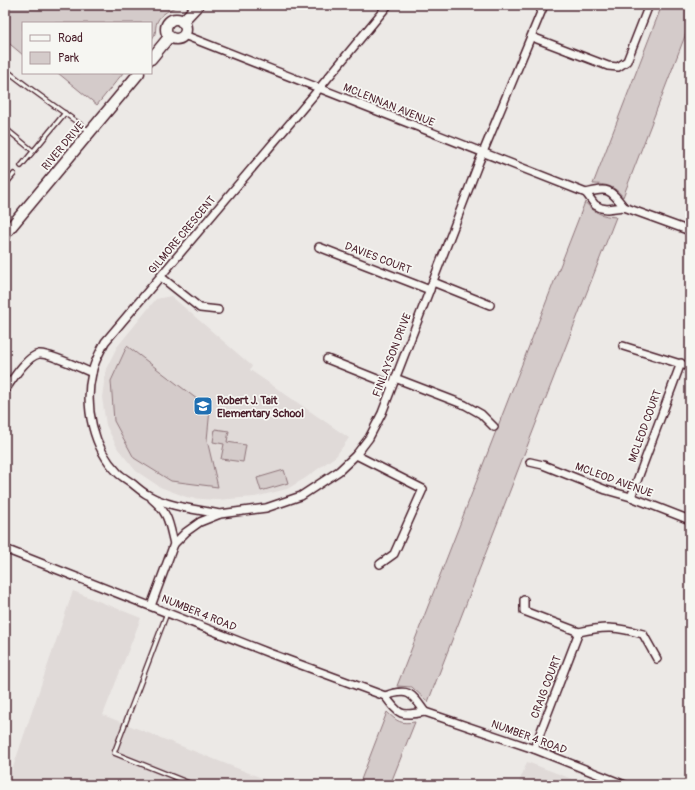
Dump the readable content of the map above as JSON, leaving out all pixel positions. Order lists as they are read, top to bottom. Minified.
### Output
{"streets":{"street":["MCLENNAN AVENUE","RIVER DRIVE","GILMORE CRESCENT","DAVIES COURT","FINLAYSON DRIVE","MCLEOD COURT","MCLEOD AVENUE","NUMBER 4 ROAD","CRAIG COURT"]},"crossings":[["MCLENNAN AVENUE","GILMORE CRESCENT"],["MCLENNAN AVENUE","FINLAYSON DRIVE"],["GILMORE CRESCENT","FINLAYSON DRIVE"],["DAVIES COURT","FINLAYSON DRIVE"],["FINLAYSON DRIVE","NUMBER 4 ROAD"],["MCLEOD COURT","MCLEOD AVENUE"],["NUMBER 4 ROAD","CRAIG COURT"]],"places":{"school or university":["Robert J. Tait Elementary School"]},"legend":["Road","Park"]}
